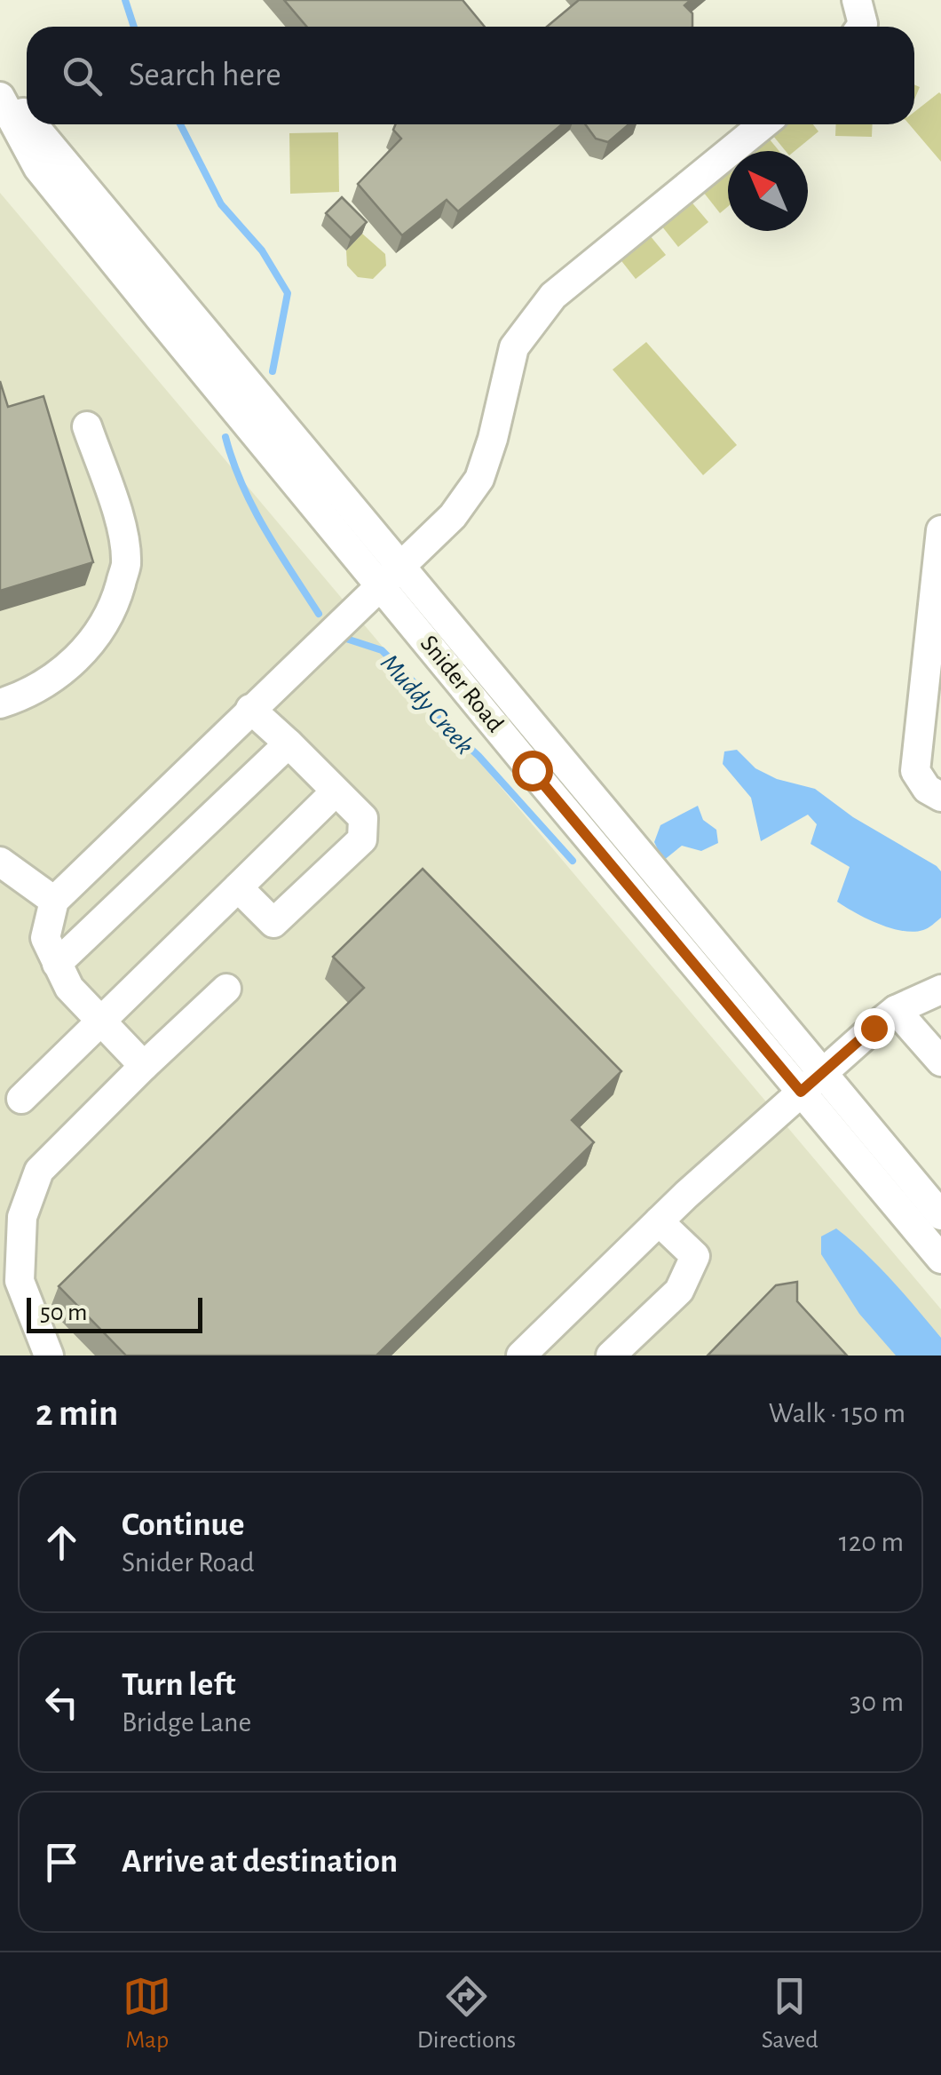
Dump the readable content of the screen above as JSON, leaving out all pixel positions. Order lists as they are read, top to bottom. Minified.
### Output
{"streets":{"street":["Snider Road"]},"water":["Muddy Creek"],"scale_bar":"50 m","north":"top left","page":{"search":"Search here","scale":"50 m","heading":["2 min","Walk · 150 m"],"list":[["Continue","Snider Road","120 m"],["Turn left","Bridge Lane","30 m"],"Arrive at destination"],"nav":["Map","Directions","Saved"]}}
